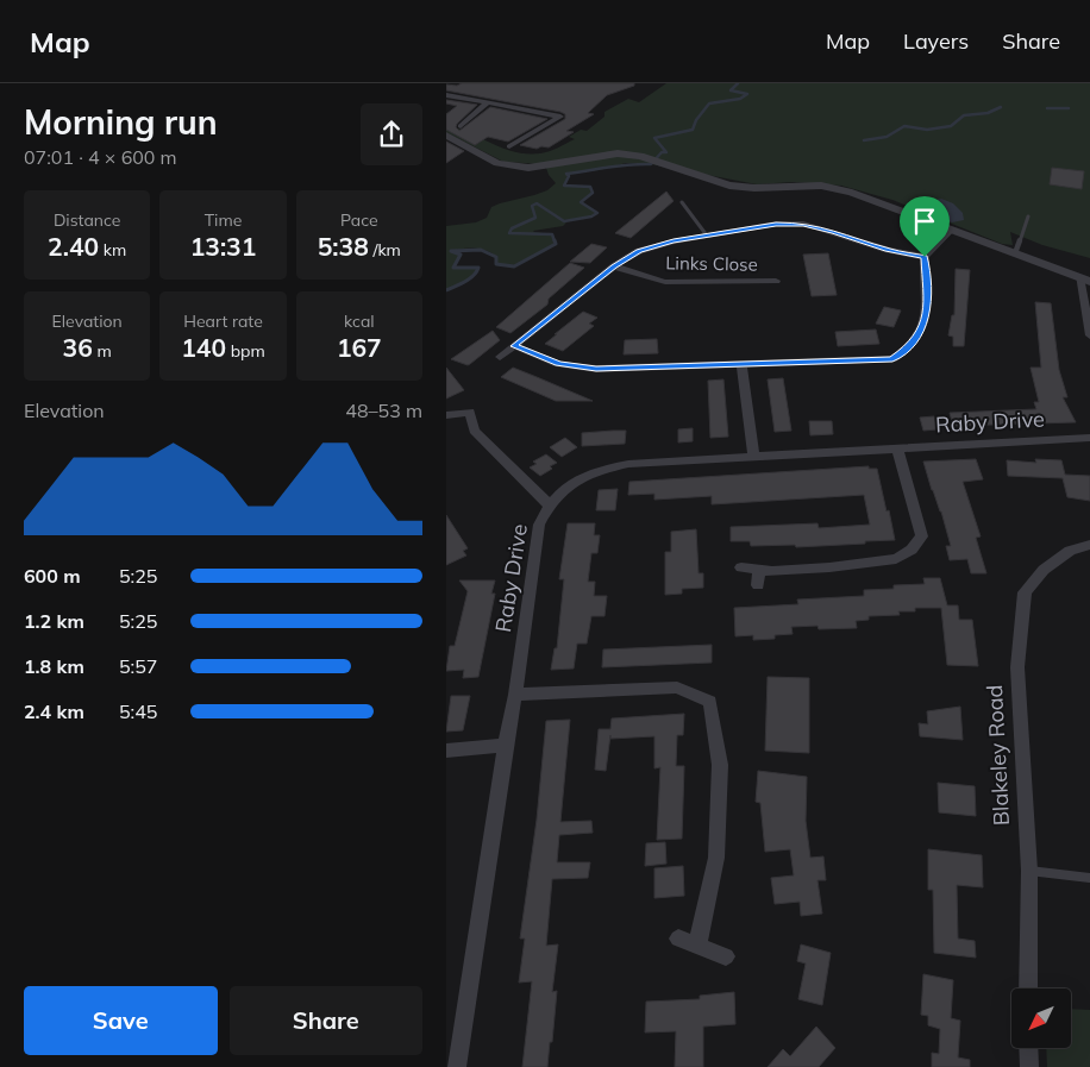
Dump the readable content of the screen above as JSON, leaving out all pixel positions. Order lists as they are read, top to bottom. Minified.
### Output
{"streets":{"street":["Links Close","Raby Drive","Blakeley Road"]},"north":"bottom left","page":{"header":"Map","nav":["Map","Layers","Share"],"heading":["Morning run","07:01 · 4 × 600 m"],"stats":[["Distance","2.40 km"],["Time","13:31"],["Pace","5:38 /km"],["Elevation","36 m"],["Heart rate","140 bpm"],["kcal","167"]],"chart":["Elevation","48–53 m"],"list":[{"name":"600 m","note":"5:25"},{"name":"1.2 km","note":"5:25"},{"name":"1.8 km","note":"5:57"},{"name":"2.4 km","note":"5:45"}],"buttons":["Save","Share"]}}
